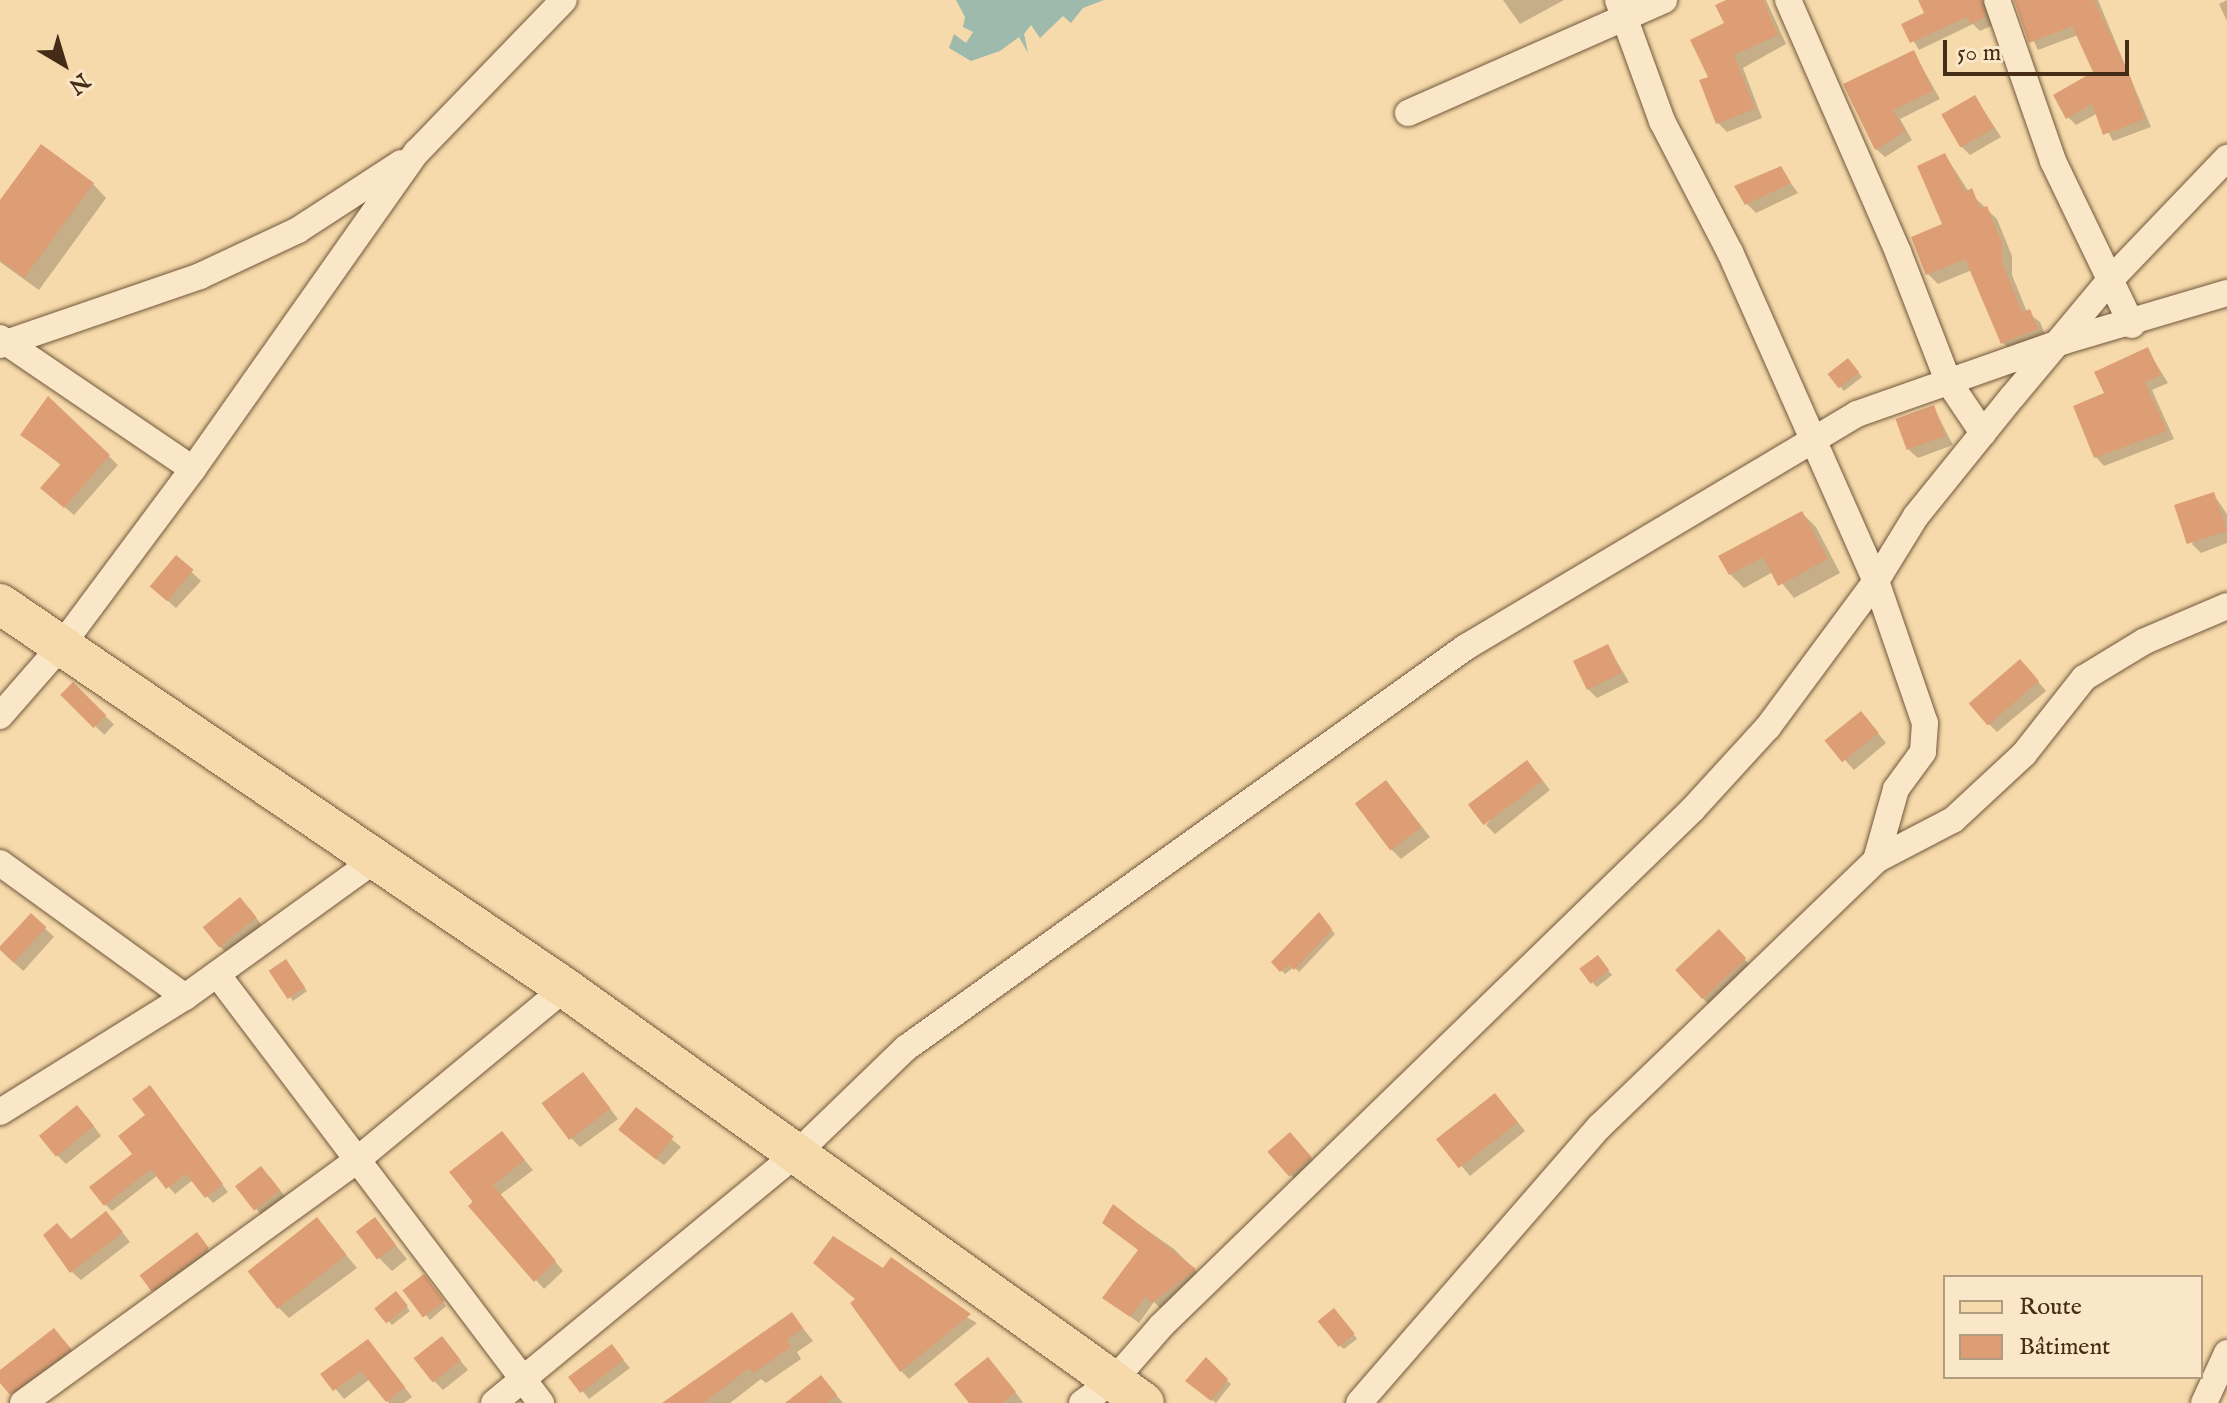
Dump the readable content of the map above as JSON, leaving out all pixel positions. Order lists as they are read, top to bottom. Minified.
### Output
{"legend":["Route","Bâtiment"],"scale_bar":"50 m","north":"bottom right"}
